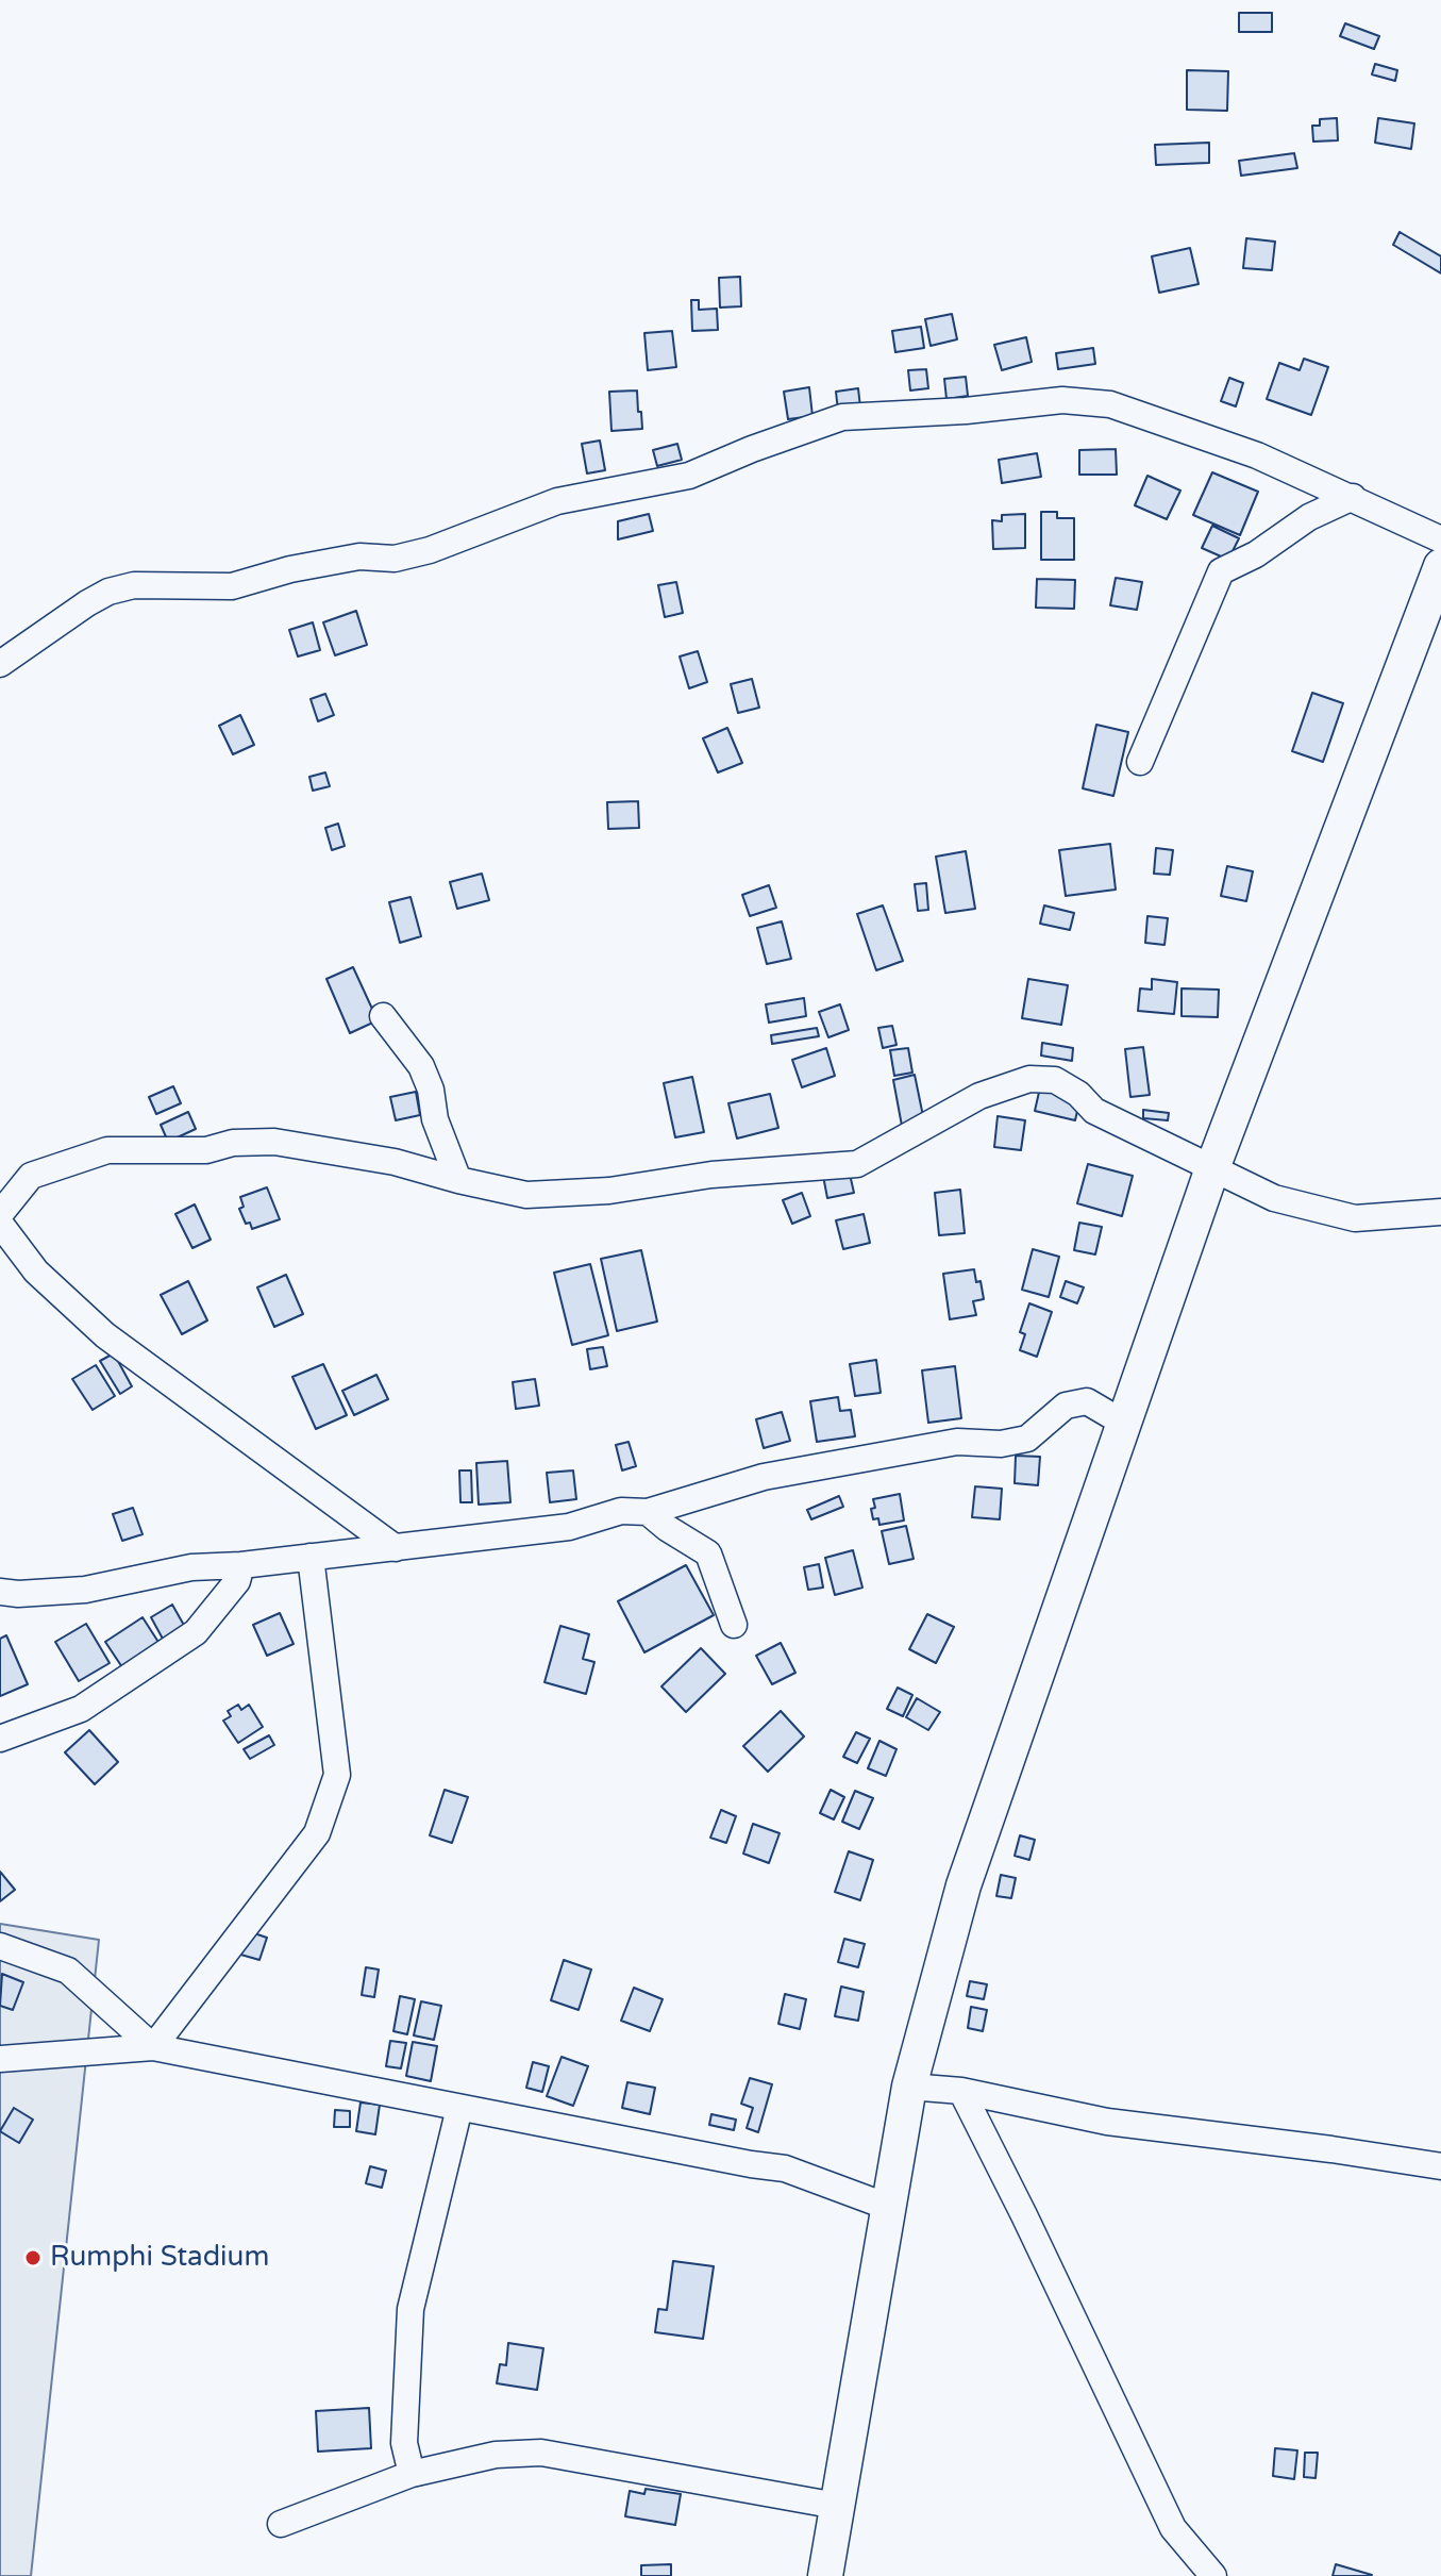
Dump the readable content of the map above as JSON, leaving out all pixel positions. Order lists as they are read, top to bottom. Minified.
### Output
{"places":["Rumphi Stadium"]}
